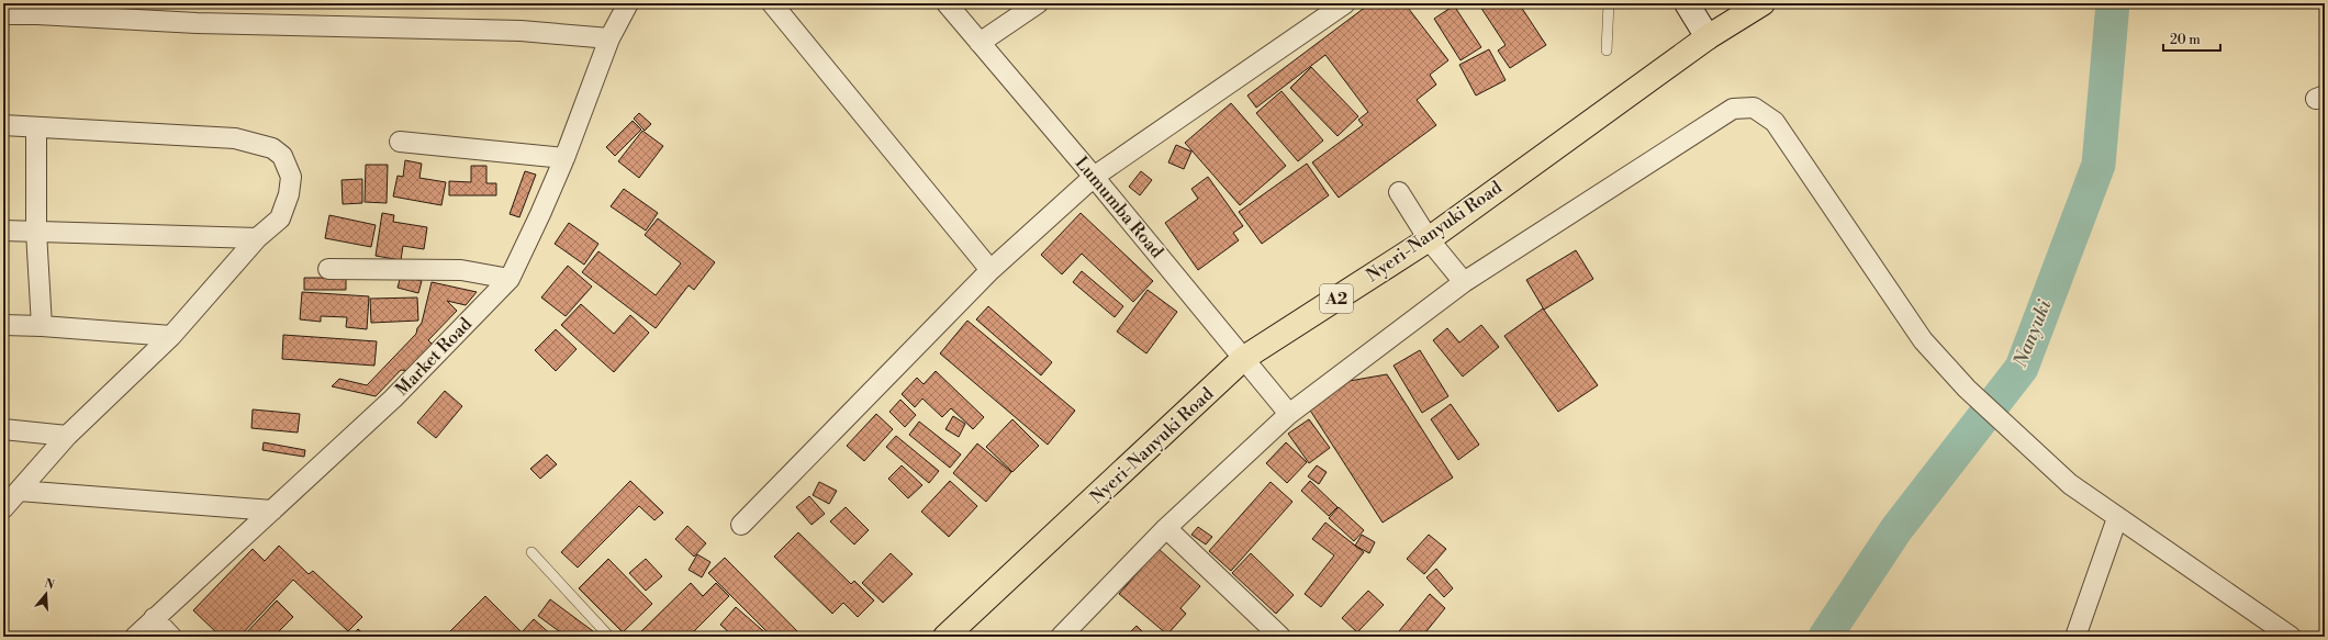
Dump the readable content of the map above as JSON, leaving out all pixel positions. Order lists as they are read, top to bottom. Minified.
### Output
{"streets":{"highway":["Nyeri-Nanyuki Road","A2"],"street":["Lumumba Road","Market Road"]},"crossings":[["Lumumba Road","Nyeri-Nanyuki Road"]],"water":["Nanyuki"],"scale_bar":"20 m","north":"top"}
